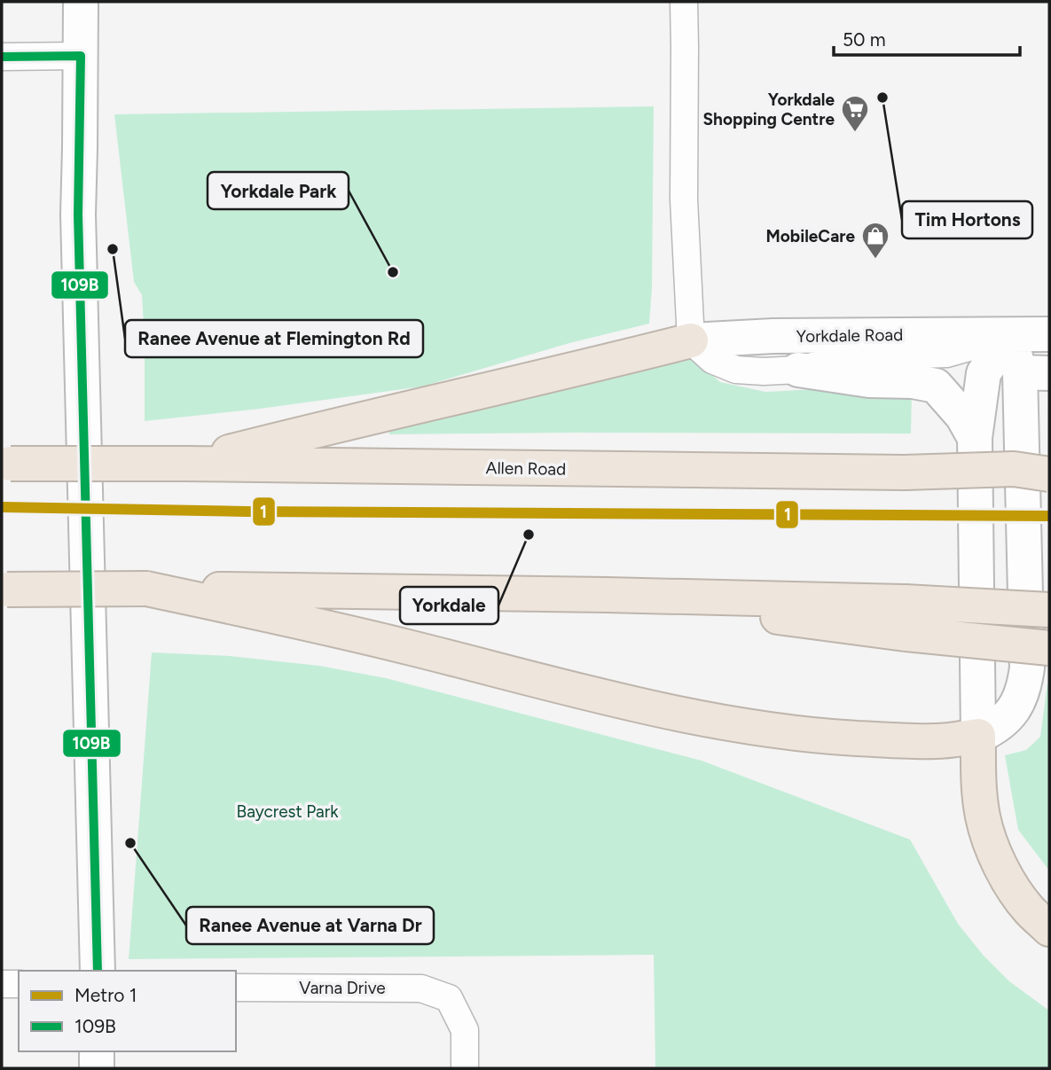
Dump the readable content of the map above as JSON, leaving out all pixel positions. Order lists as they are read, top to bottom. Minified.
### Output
{"streets":{"highway":["Allen Road"],"street":["Yorkdale Road","Varna Drive"]},"parks":["Baycrest Park"],"places":{"other":["Tim Hortons","Ranee Avenue at Flemington Rd","Yorkdale Park","Yorkdale","Ranee Avenue at Varna Dr"],"supermarket":["Yorkdale Shopping Centre"],"shop":["MobileCare"]},"lines":["transit line 109B","metro line 1"],"legend":["Metro 1","109B"],"scale_bar":"50 m"}
